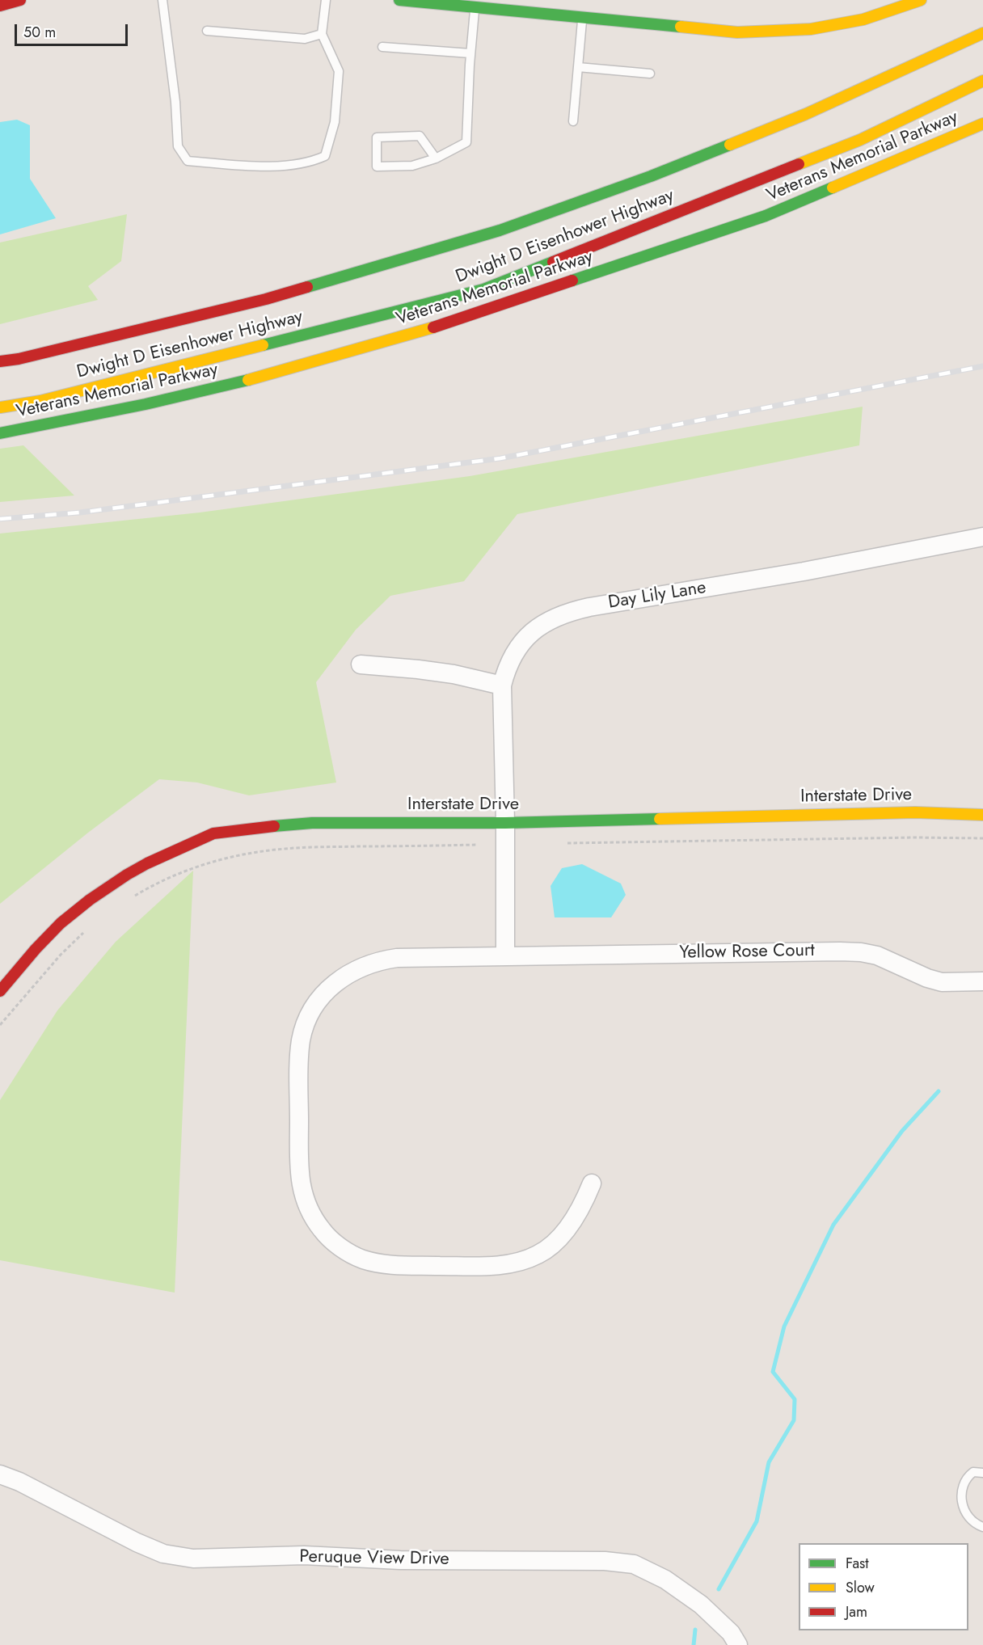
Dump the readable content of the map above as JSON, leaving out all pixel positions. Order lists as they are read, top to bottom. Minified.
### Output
{"streets":{"main road":["Veterans Memorial Parkway","Dwight D Eisenhower Highway","Interstate Drive"],"street":["Day Lily Lane","Yellow Rose Court","Peruque View Drive"]},"crossings":[["Day Lily Lane","Interstate Drive"],["Day Lily Lane","Yellow Rose Court"]],"legend":["Fast","Slow","Jam"],"scale_bar":"50 m"}
